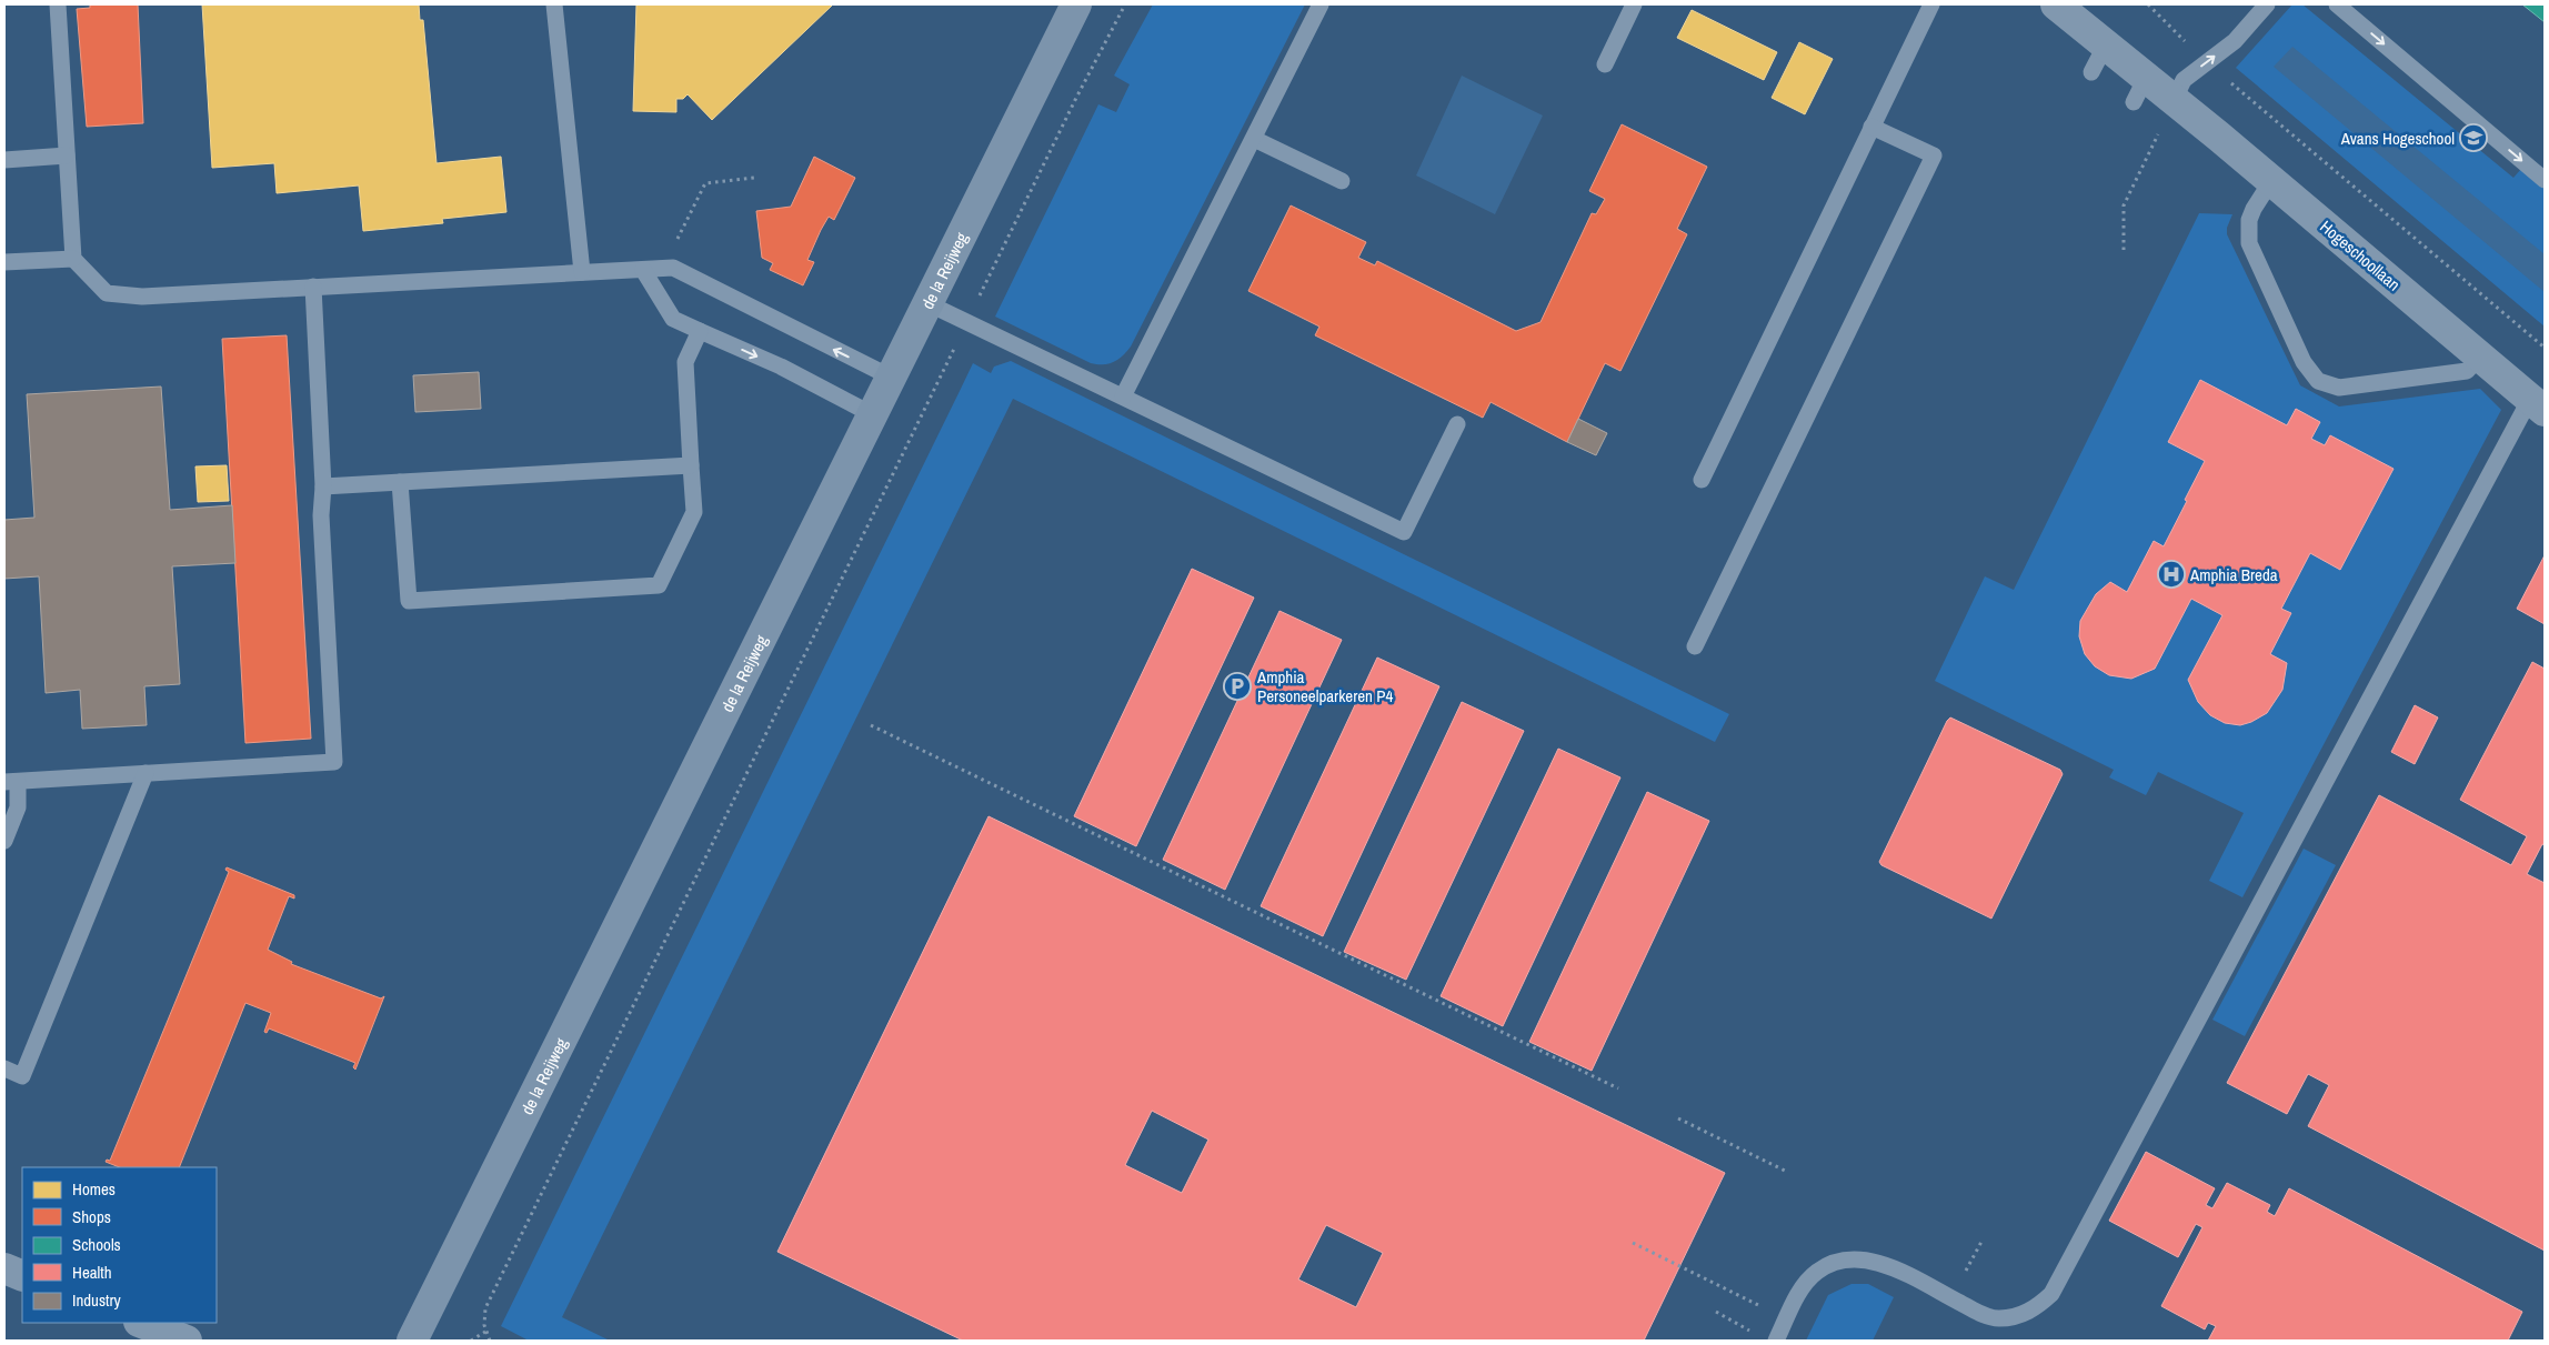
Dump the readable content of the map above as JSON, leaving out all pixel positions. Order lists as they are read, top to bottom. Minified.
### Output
{"streets":{"street":["Hogeschoollaan","de la Reijweg"]},"places":{"school or university":["Avans Hogeschool"],"hospital":["Amphia Breda"],"parking":["Amphia Personeelparkeren P4"]},"legend":["Homes","Shops","Schools","Health","Industry"]}
